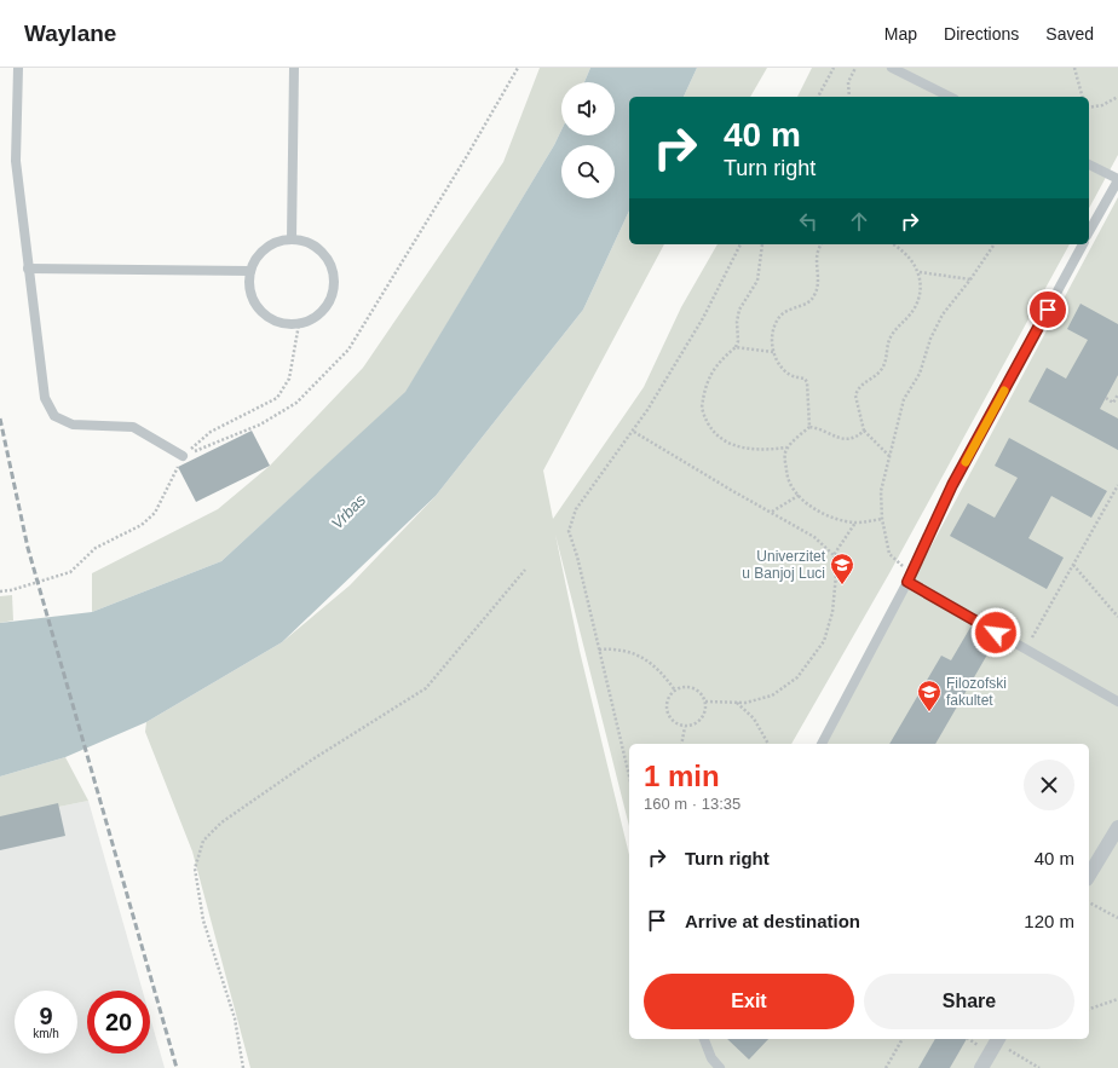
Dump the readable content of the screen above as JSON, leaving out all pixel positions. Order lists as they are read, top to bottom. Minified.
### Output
{"water":["Vrbas"],"places":{"school or university":["Univerzitet u Banjoj Luci","Filozofski fakultet"]},"page":{"header":"Waylane","nav":["Map","Directions","Saved"],"turn":["40 m","Turn right"],"heading":["1 min","160 m · 13:35"],"list":[{"name":"Turn right","value":"40 m"},{"name":"Arrive at destination","value":"120 m"}],"buttons":["Exit","Share"],"speed":"9 km/h","limit":"20"}}
